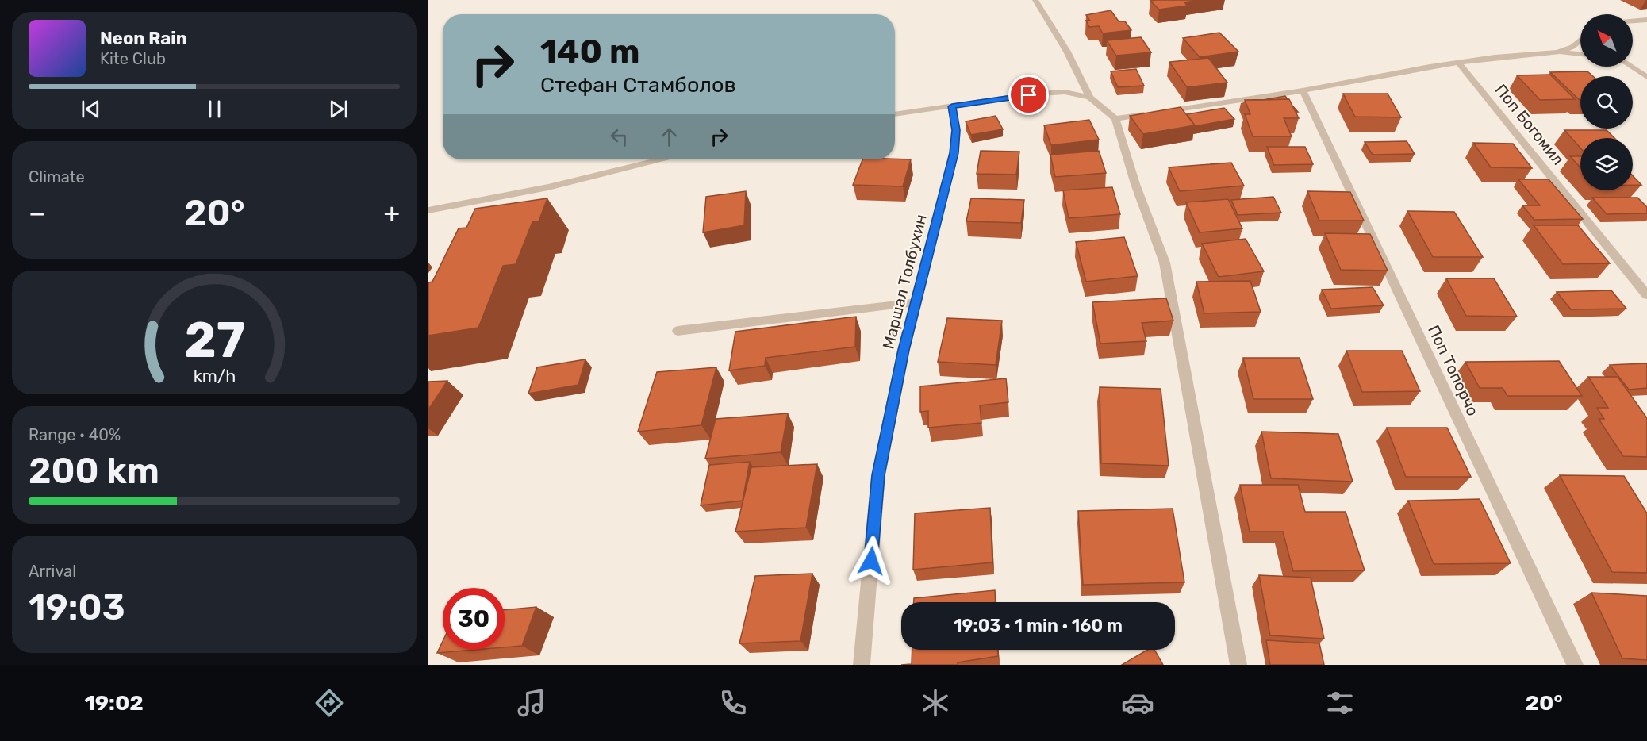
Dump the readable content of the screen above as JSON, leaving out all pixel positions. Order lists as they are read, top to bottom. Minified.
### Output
{"streets":{"street":["Поп Богомил","Маршал Толбухин","Поп Топорчо"]},"north":"top left","page":{"turn":["140 m","Стефан Стамболов"],"song":["Neon Rain","Kite Club"],"tile":["Climate",["Range · 40%","200 km"],["Arrival","19:03"]],"heat":["−","20°","+"],"limit":"30","trip":"19:03 · 1 min · 160 m","tabs":["19:02","20°"],"gauge":["27","km/h"]}}
